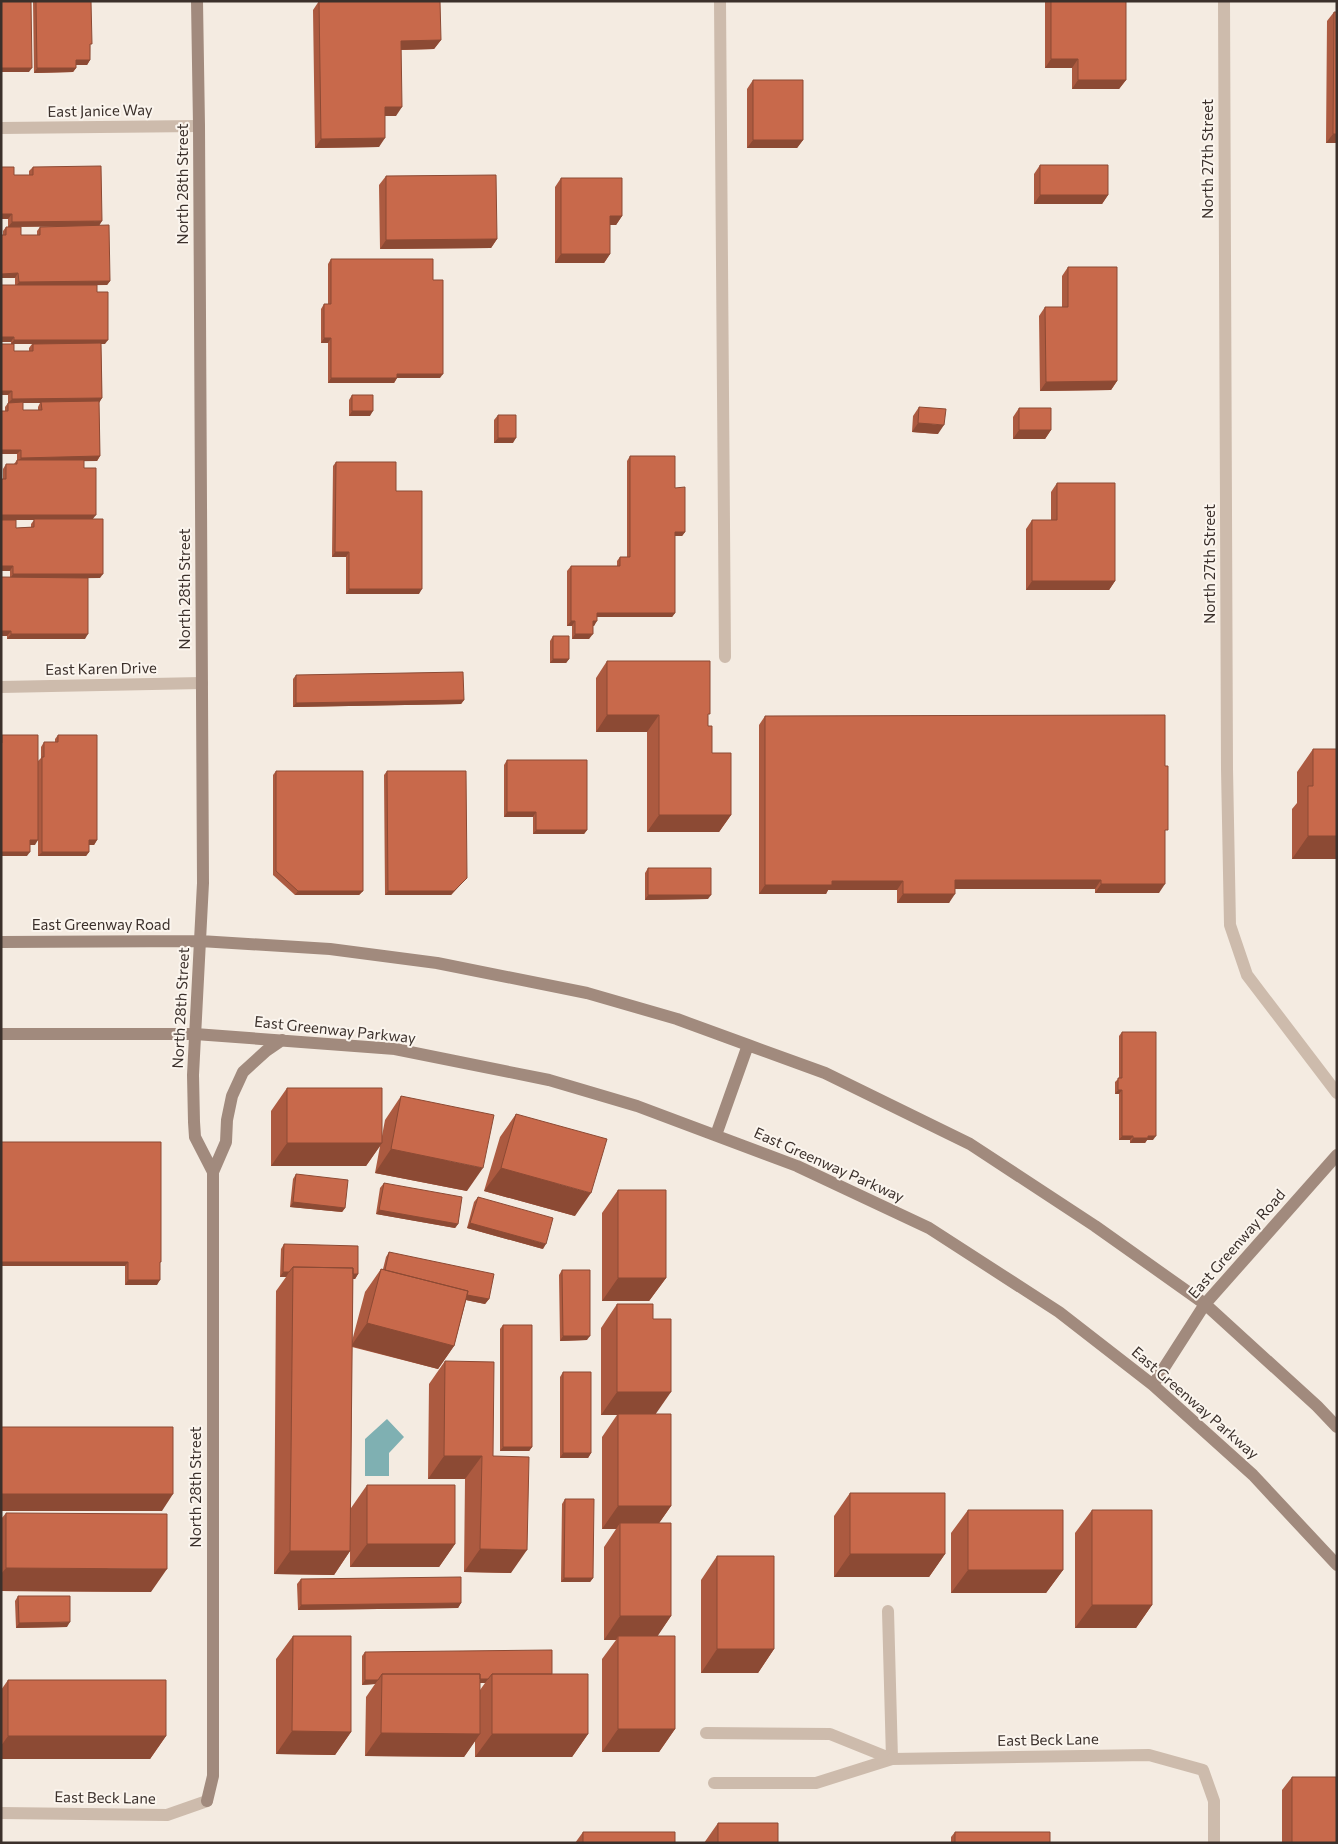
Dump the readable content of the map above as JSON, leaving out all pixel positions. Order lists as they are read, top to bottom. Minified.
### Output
{"streets":{"main road":["North 28th Street","East Greenway Road","East Greenway Parkway"],"street":["East Janice Way","North 27th Street","East Karen Drive","East Beck Lane"]},"crossings":[["East Janice Way","North 28th Street"],["North 28th Street","East Karen Drive"],["North 28th Street","East Greenway Road"],["North 28th Street","East Greenway Parkway"],["North 28th Street","East Beck Lane"],["East Greenway Road","East Greenway Parkway"]]}
